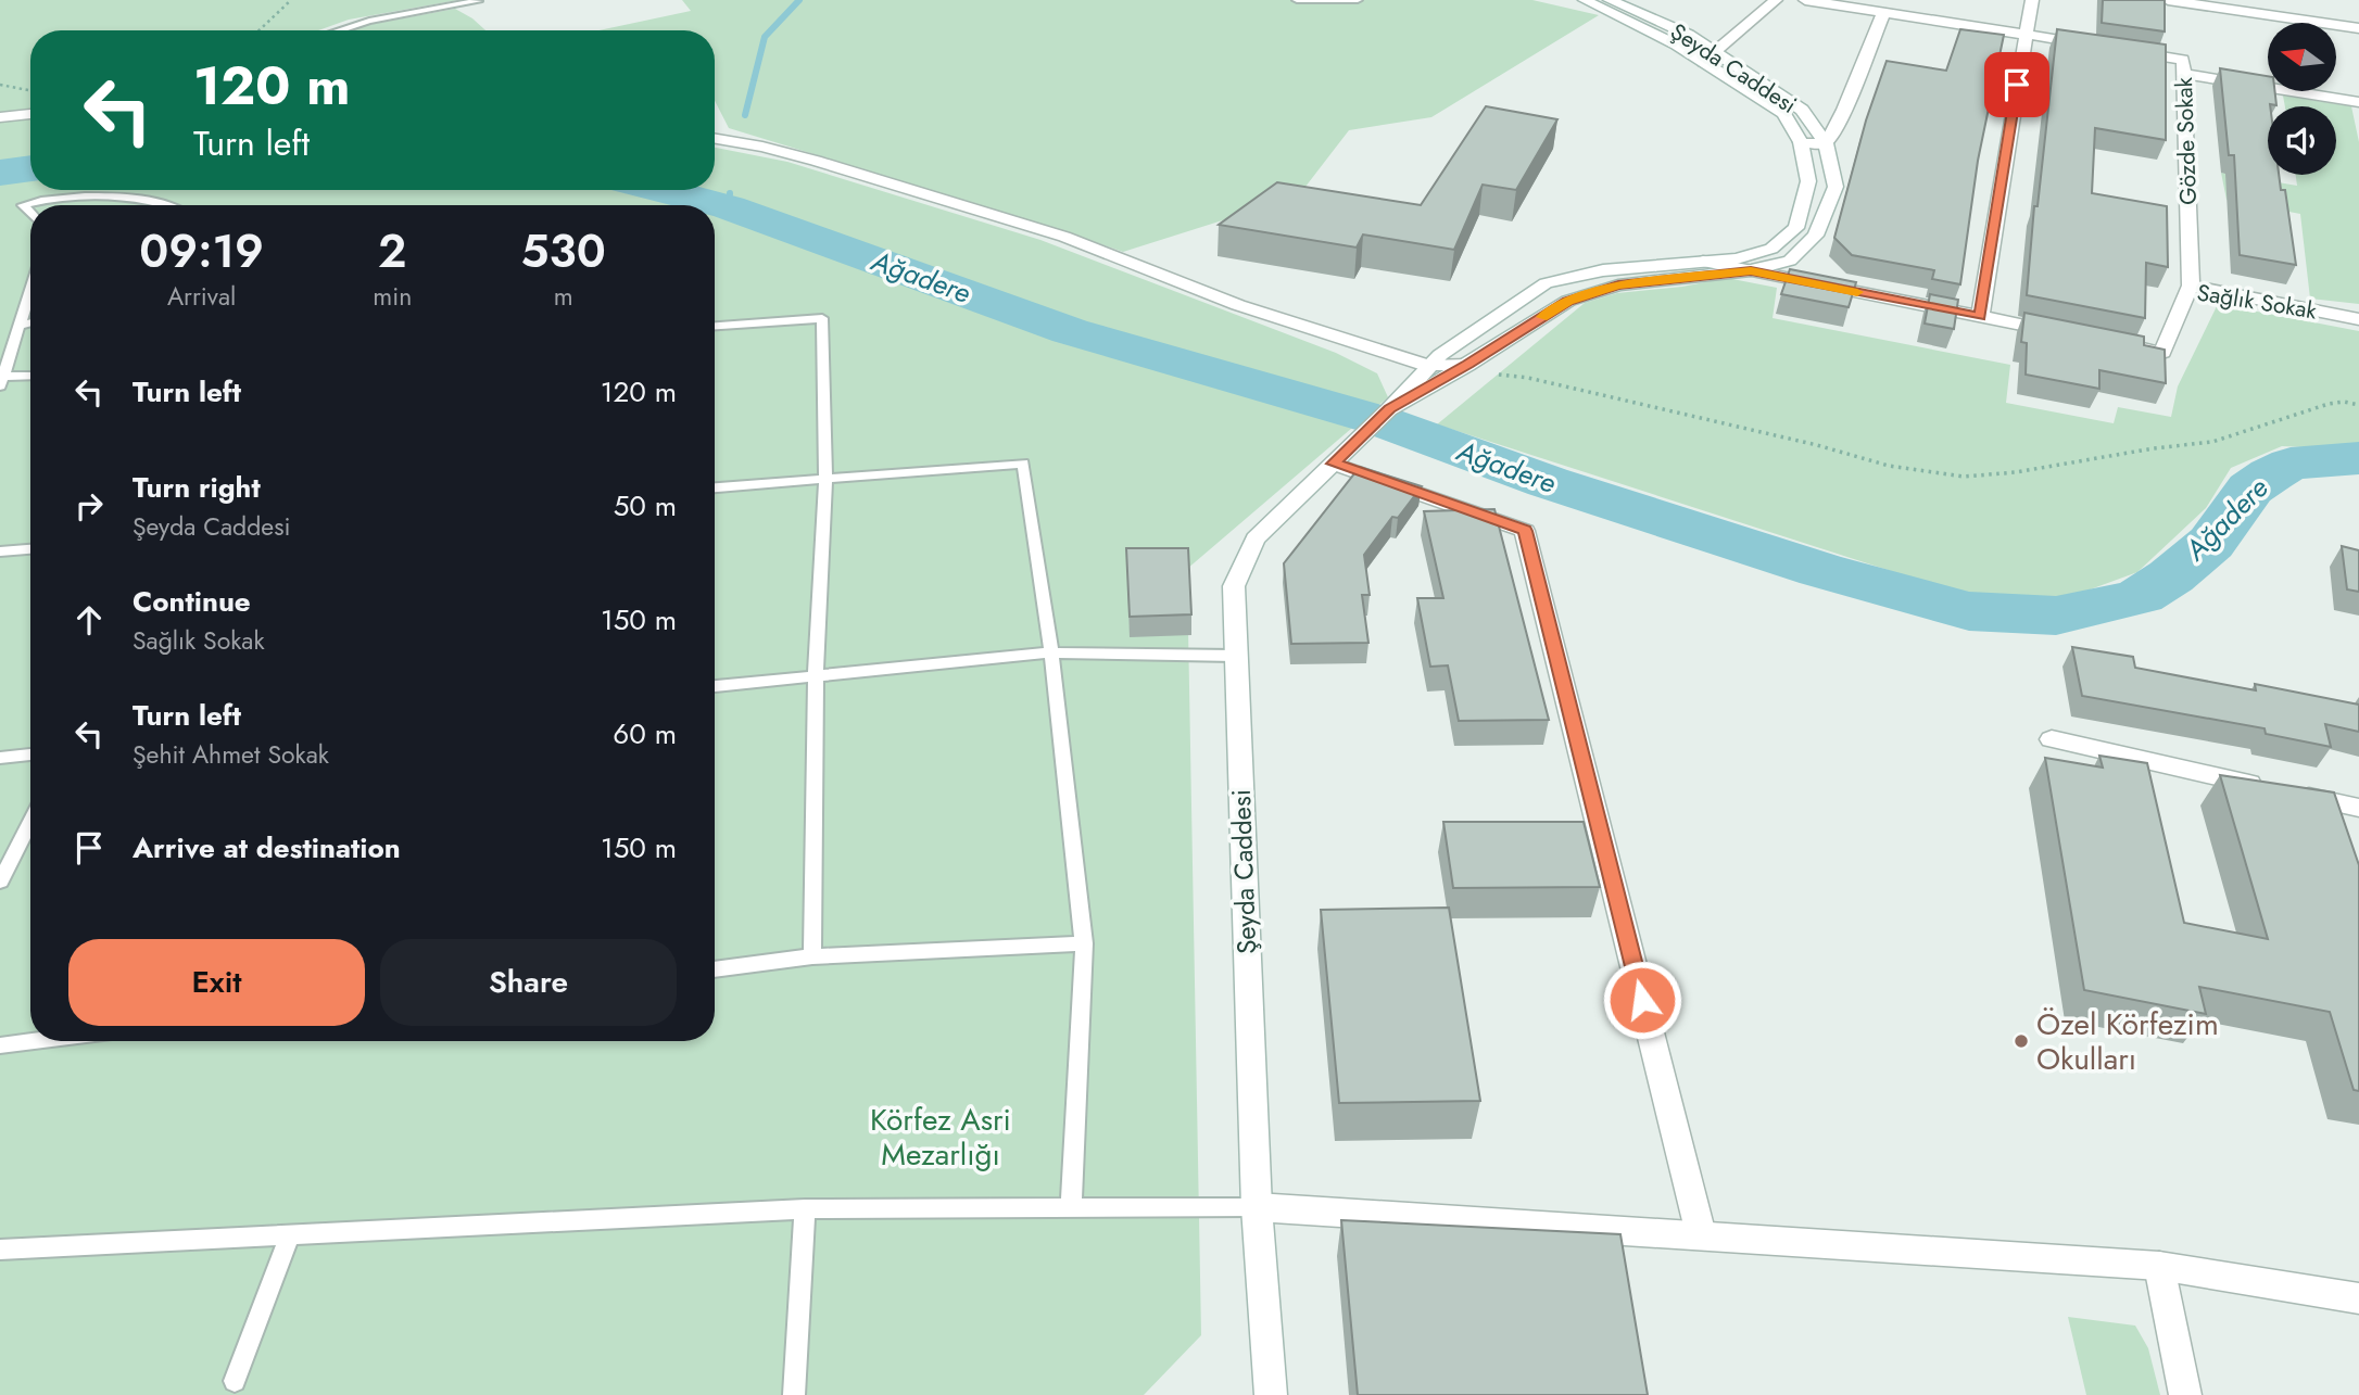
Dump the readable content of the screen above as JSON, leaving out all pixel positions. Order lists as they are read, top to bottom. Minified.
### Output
{"streets":{"street":["Şeyda Caddesi","Gözde Sokak","Sağlık Sokak"]},"crossings":[["Gözde Sokak","Sağlık Sokak"]],"water":["Ağadere"],"parks":["Körfez Asri Mezarlığı"],"places":["Özel Körfezim Okulları"],"north":"left","page":{"turn":["120 m","Turn left"],"eta":["09:19","Arrival","2","min","530","m"],"list":[{"name":"Turn left","value":"120 m"},{"name":"Turn right","note":"Şeyda Caddesi","value":"50 m"},{"name":"Continue","note":"Sağlık Sokak","value":"150 m"},{"name":"Turn left","note":"Şehit Ahmet Sokak","value":"60 m"},{"name":"Arrive at destination","value":"150 m"}],"buttons":["Exit","Share"]}}
